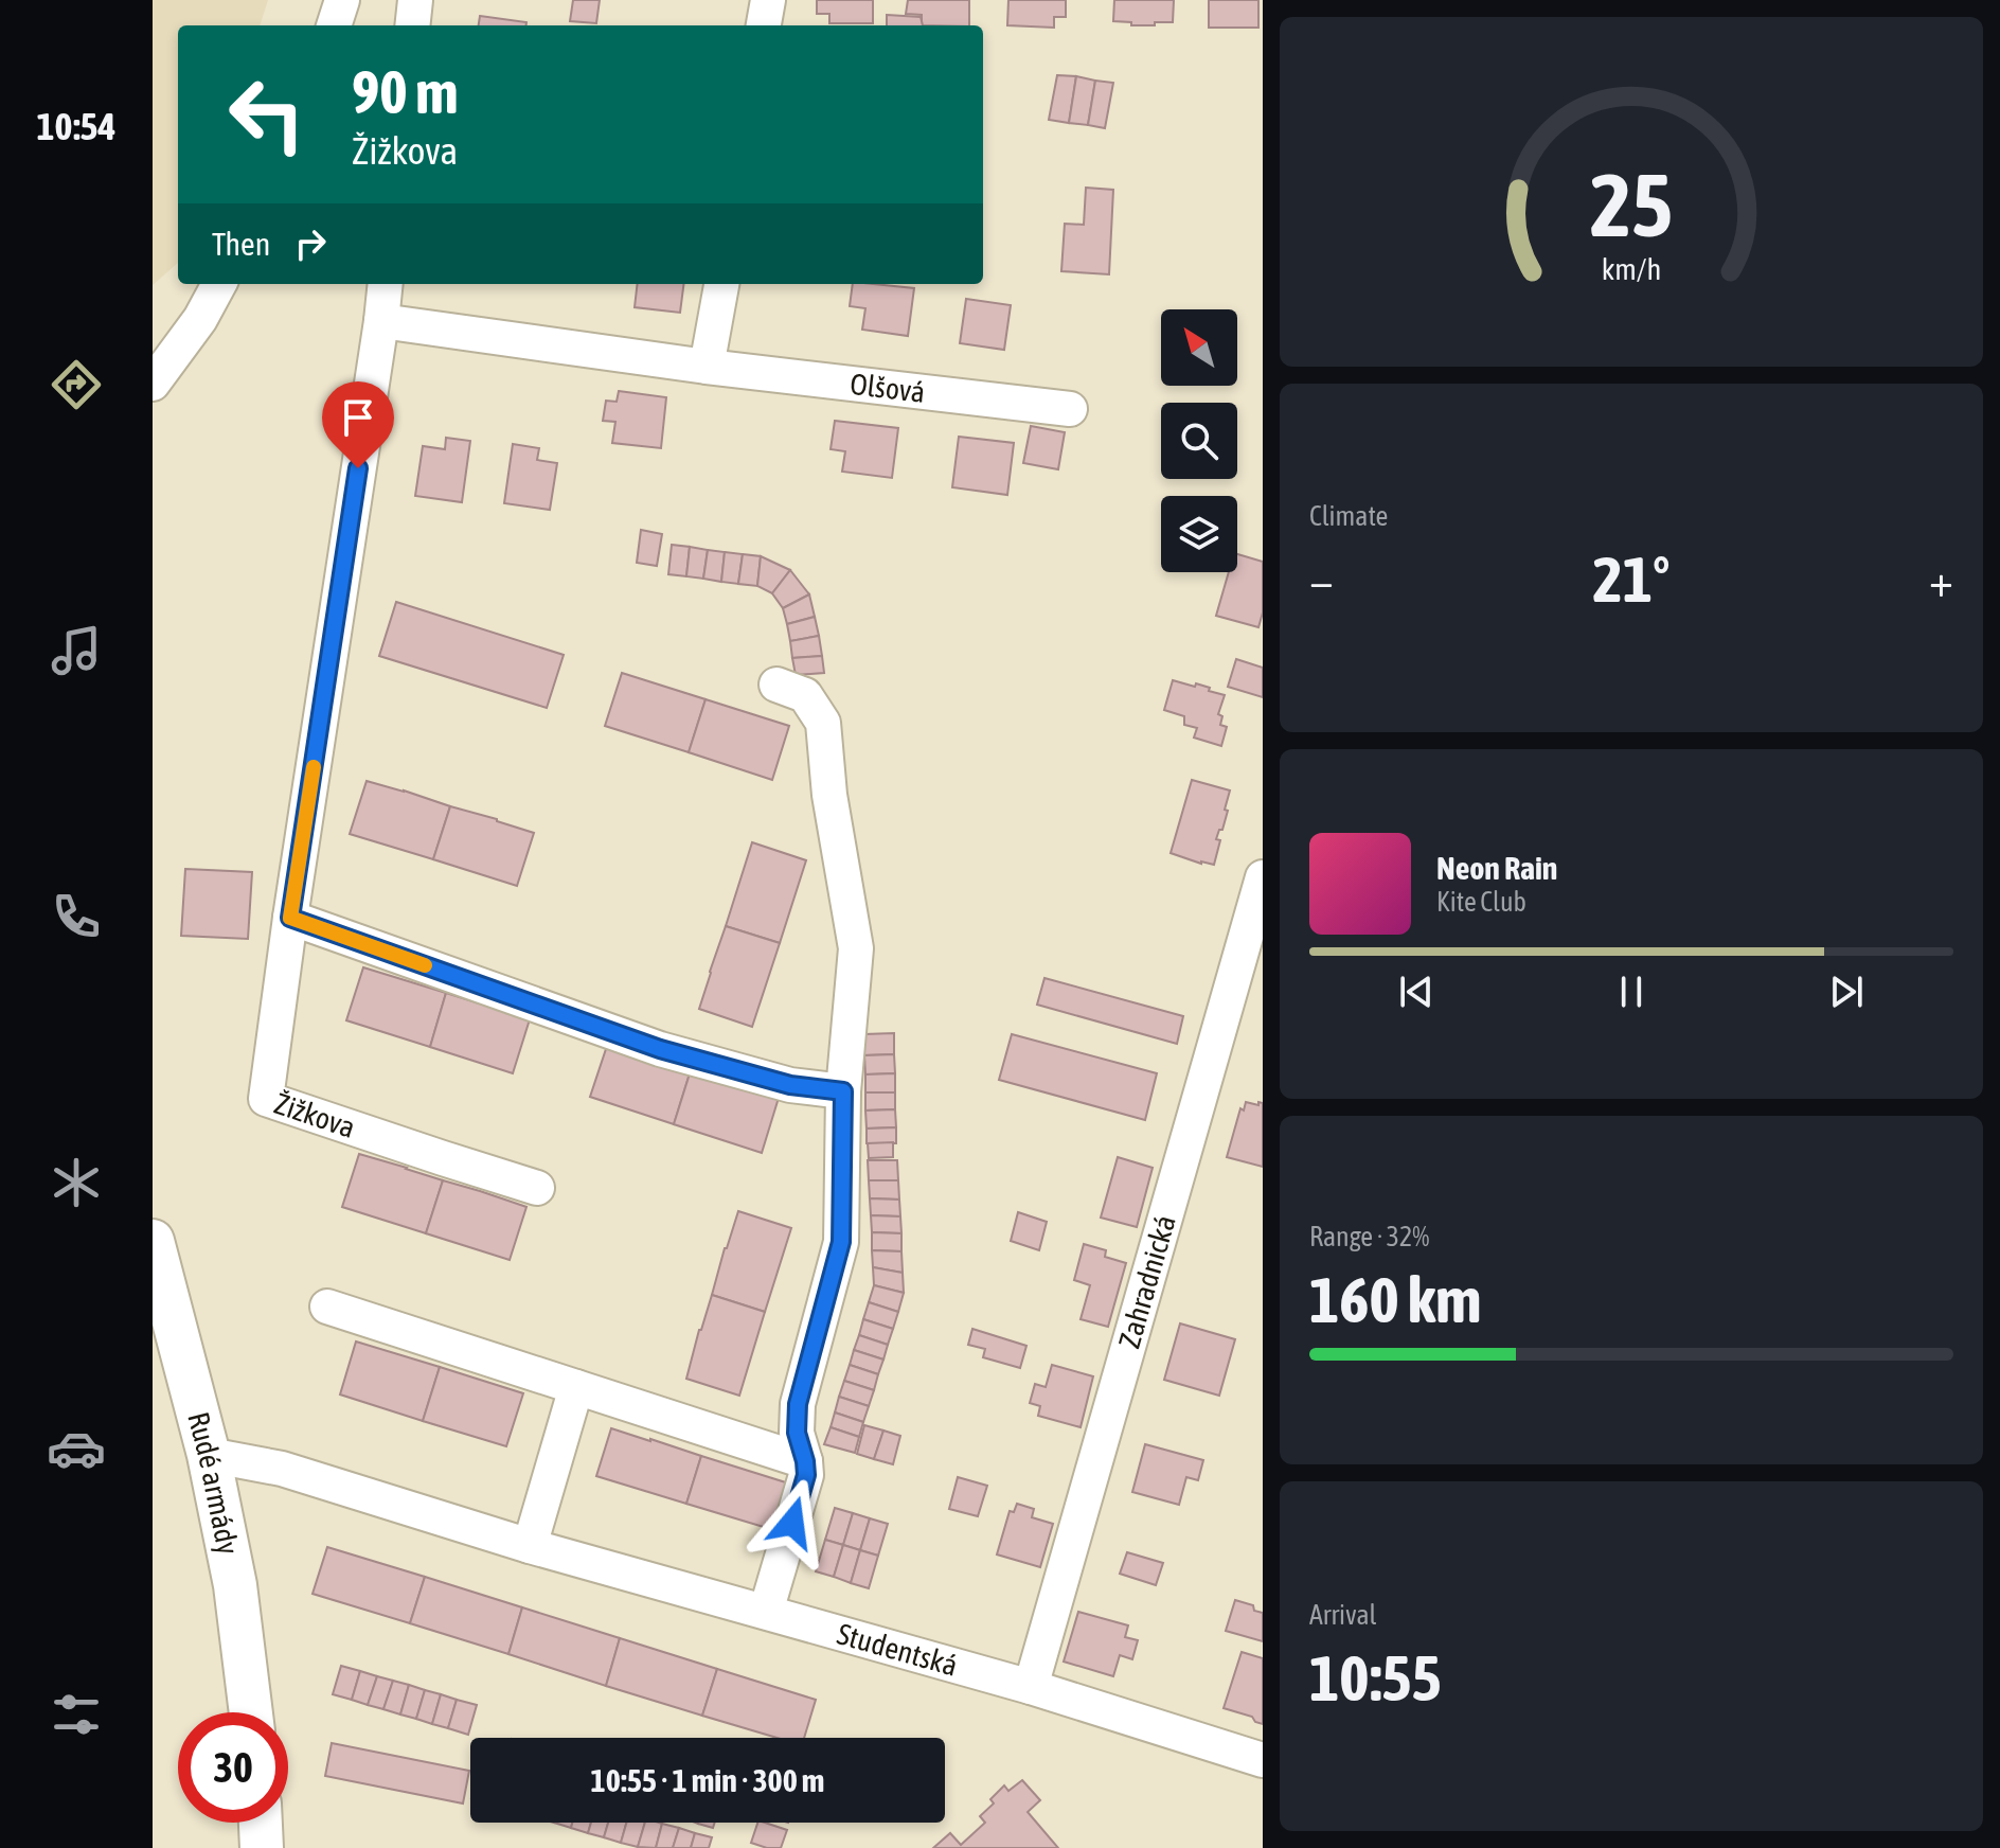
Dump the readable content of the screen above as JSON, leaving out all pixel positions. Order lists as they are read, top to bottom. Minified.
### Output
{"streets":{"main road":["Rudé armády"],"street":["Olšová","Žižkova","Zahradnická","Studentská"]},"crossings":[["Olšová","Žižkova"],["Zahradnická","Studentská"],["Rudé armády","Studentská"]],"north":"top left","page":{"tabs":"10:54","turn":["90 m","Žižkova"],"then":"Then","tile":["Climate",["Range · 32%","160 km"],["Arrival","10:55"]],"heat":["−","21°","+"],"song":["Neon Rain","Kite Club"],"limit":"30","trip":"10:55 · 1 min · 300 m","gauge":["25","km/h"]}}
